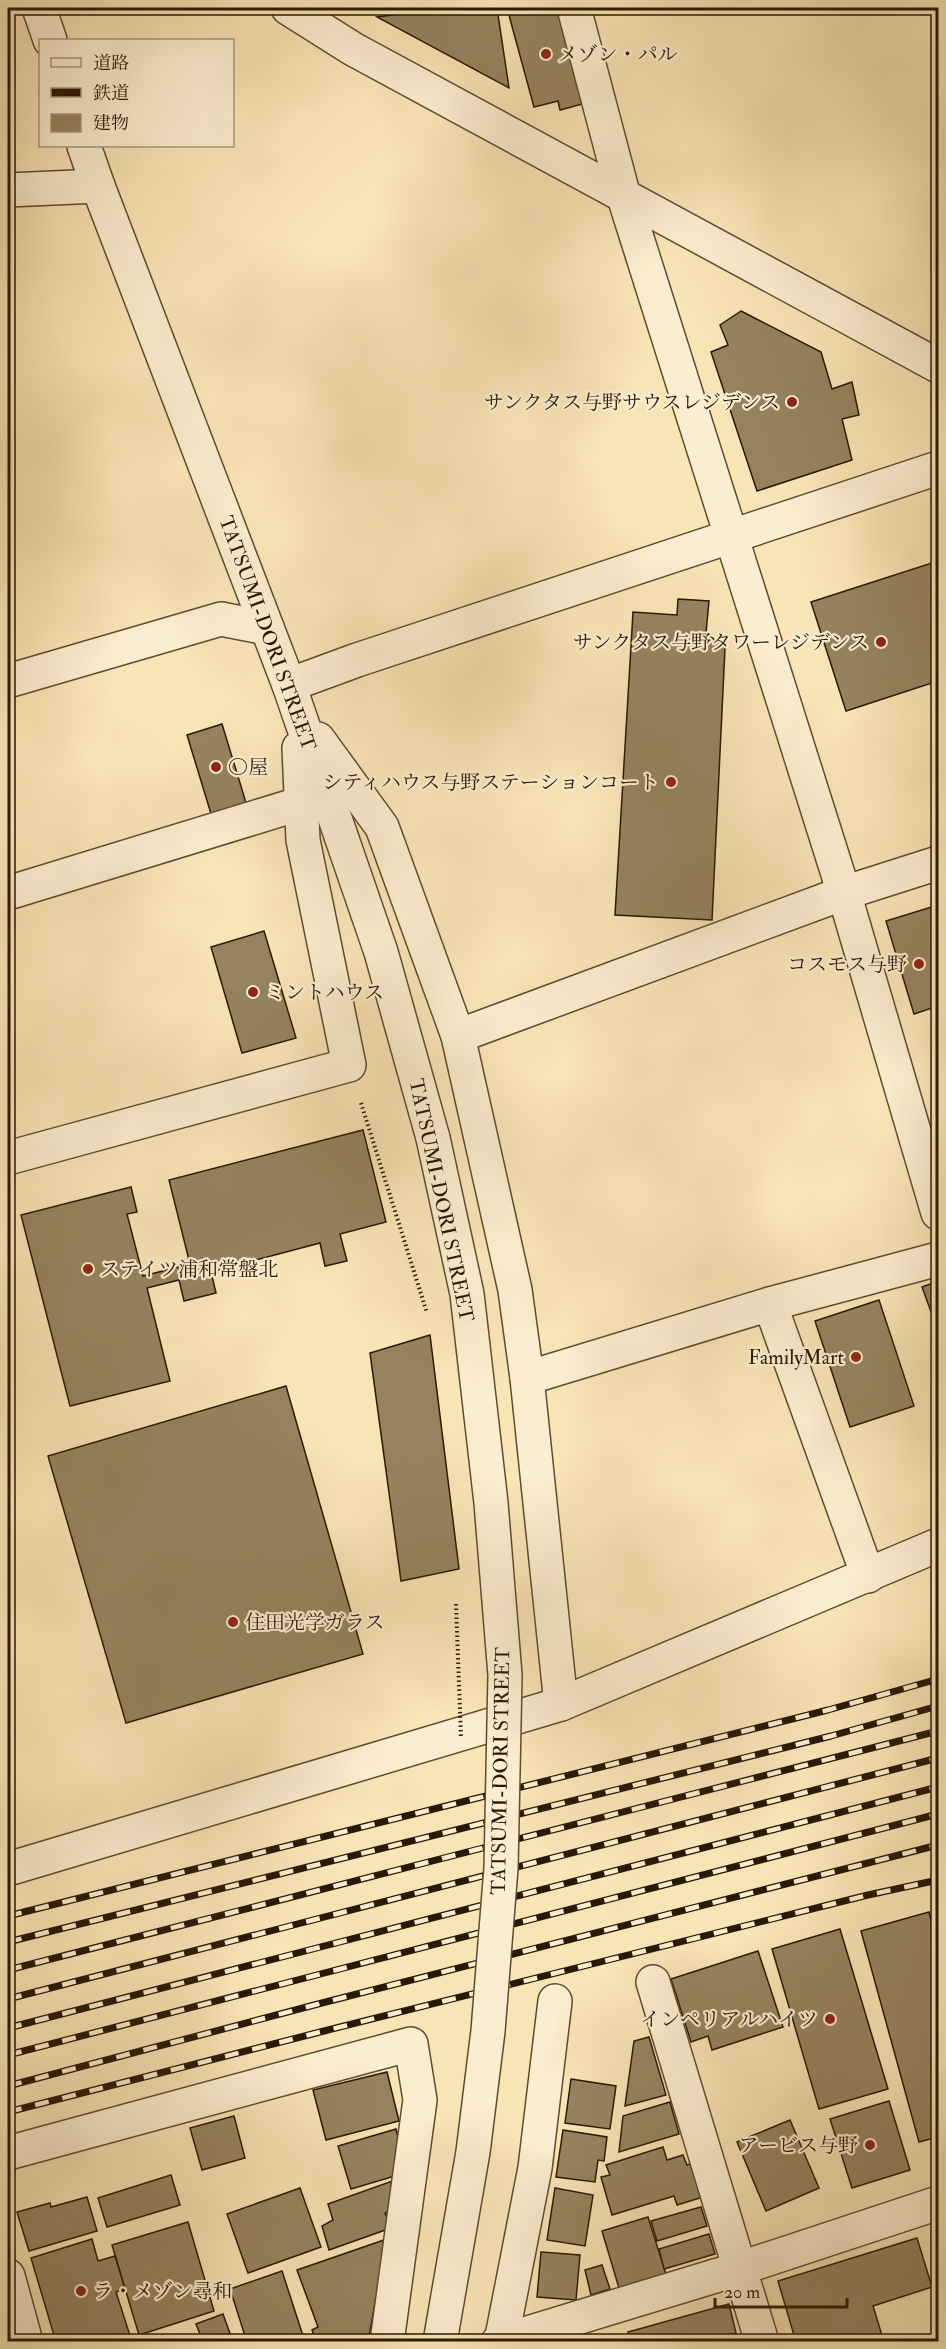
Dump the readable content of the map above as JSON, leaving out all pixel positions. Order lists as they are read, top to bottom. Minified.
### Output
{"streets":{"street":["TATSUMI-DORI STREET"]},"places":["メゾン・パル","サンクタス与野サウスレジデンス","サンクタス与野タワーレジデンス","〇屋","シティハウス与野ステーションコート","コスモス与野","ミントハウス","ステイツ浦和常盤北","FamilyMart","住田光学ガラス","インペリアルハイツ","アービス与野","ラ・メゾン尋和"],"legend":["道路","鉄道","建物"],"scale_bar":"20 m"}
